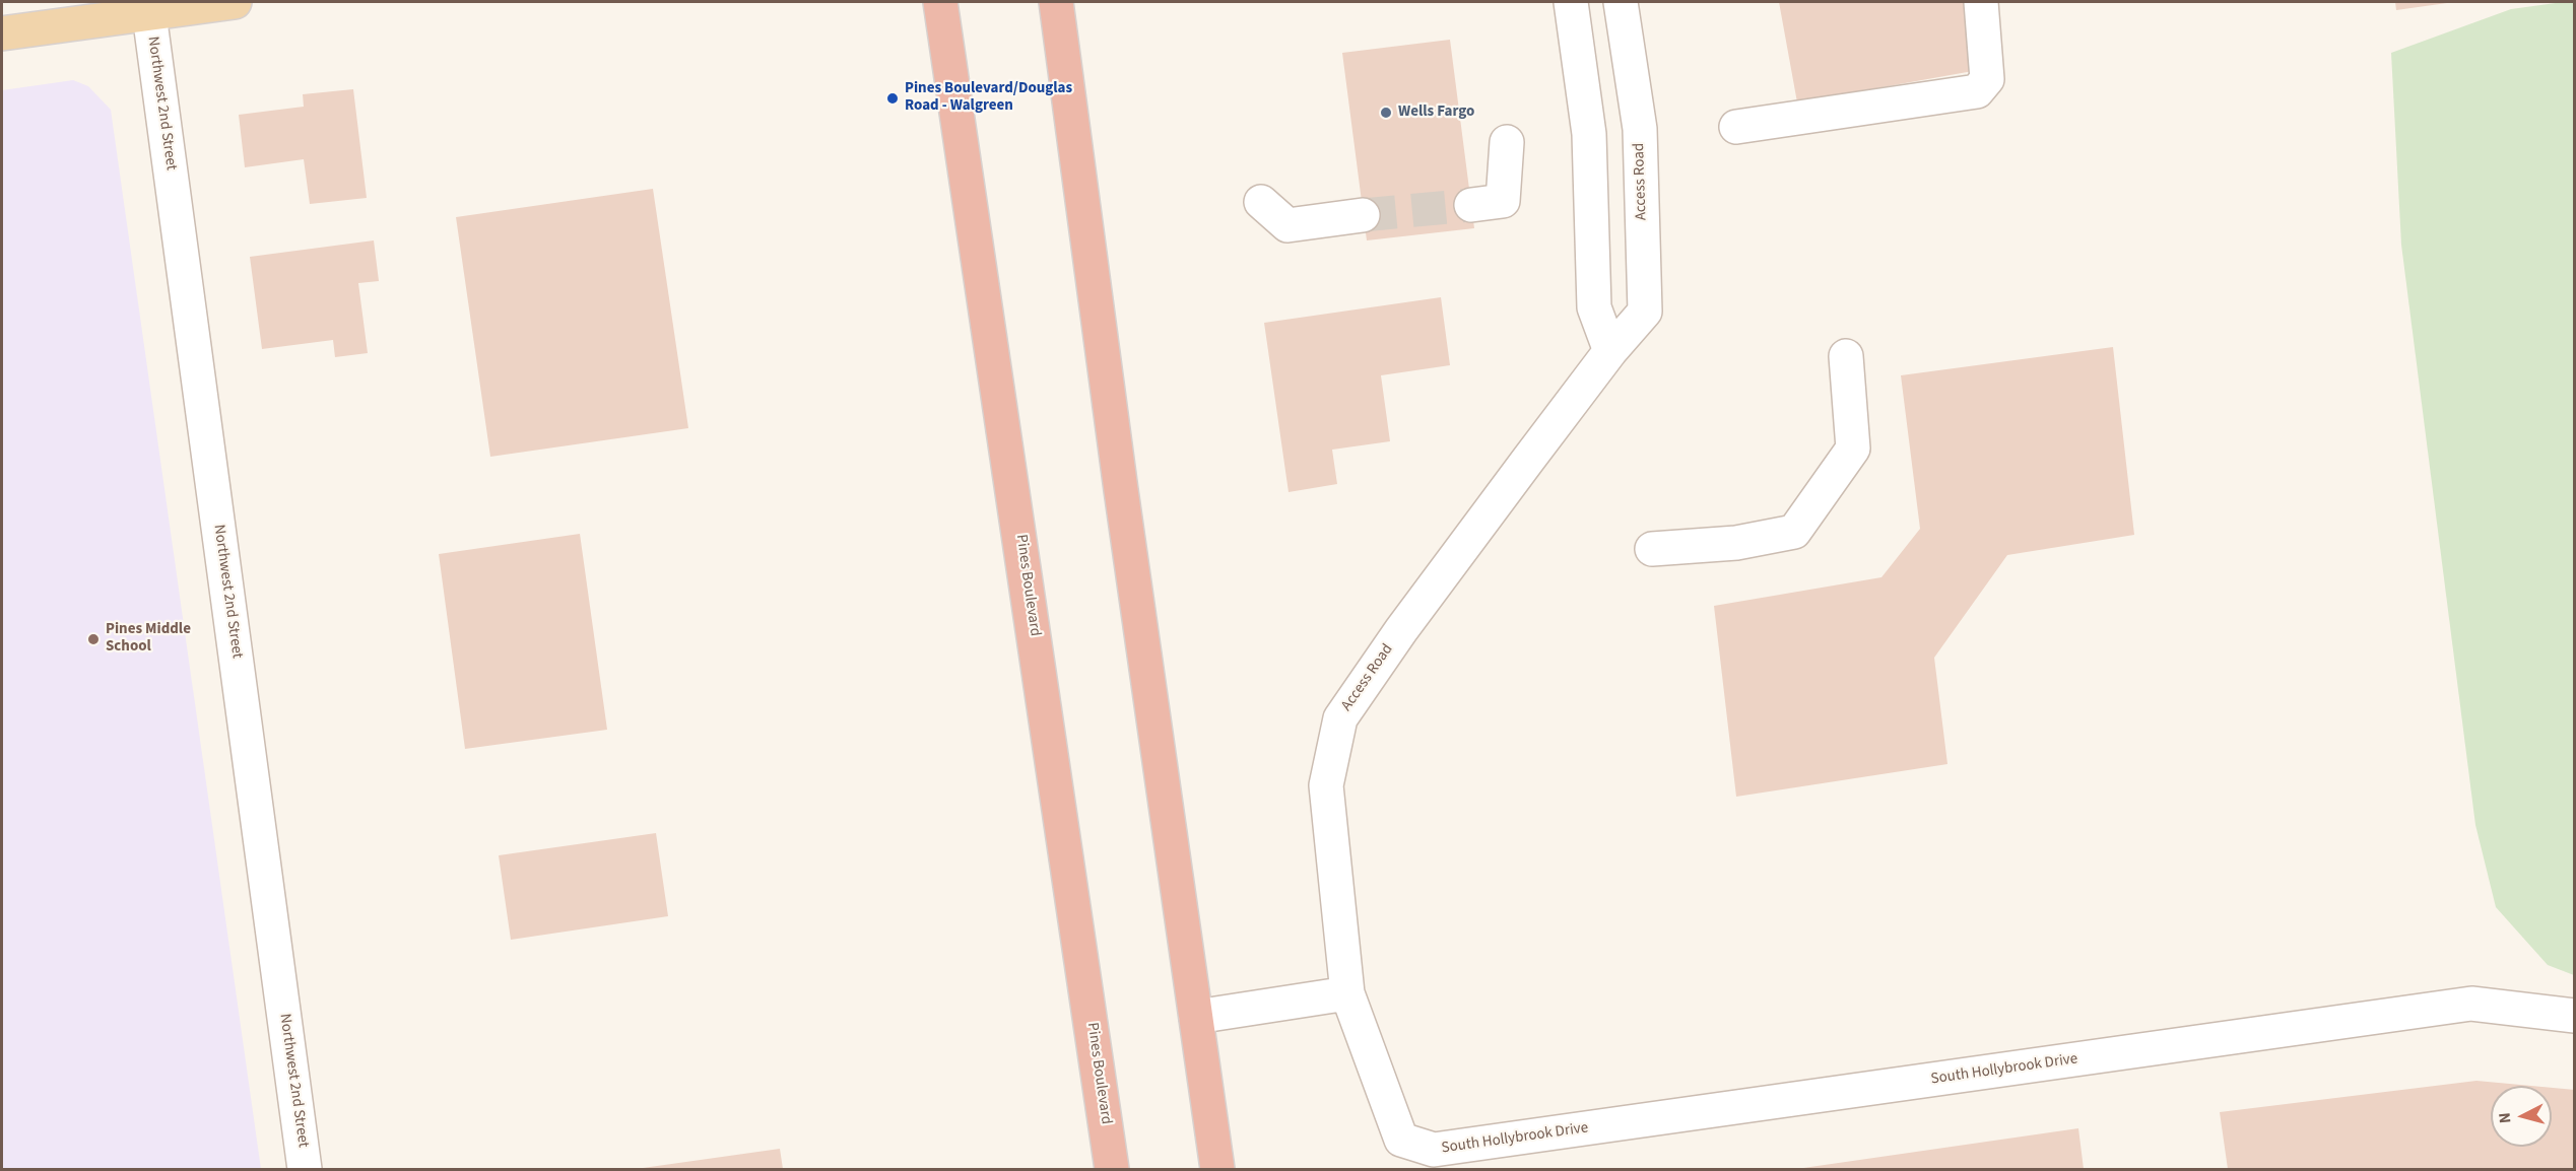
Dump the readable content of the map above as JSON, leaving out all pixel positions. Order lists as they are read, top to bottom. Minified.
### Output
{"streets":{"highway":["Pines Boulevard"],"street":["Northwest 2nd Street","Access Road","South Hollybrook Drive"]},"crossings":[["Access Road","South Hollybrook Drive"]],"places":["Pines Boulevard/Douglas Road - Walgreen","Wells Fargo","Pines Middle School"],"north":"left"}
